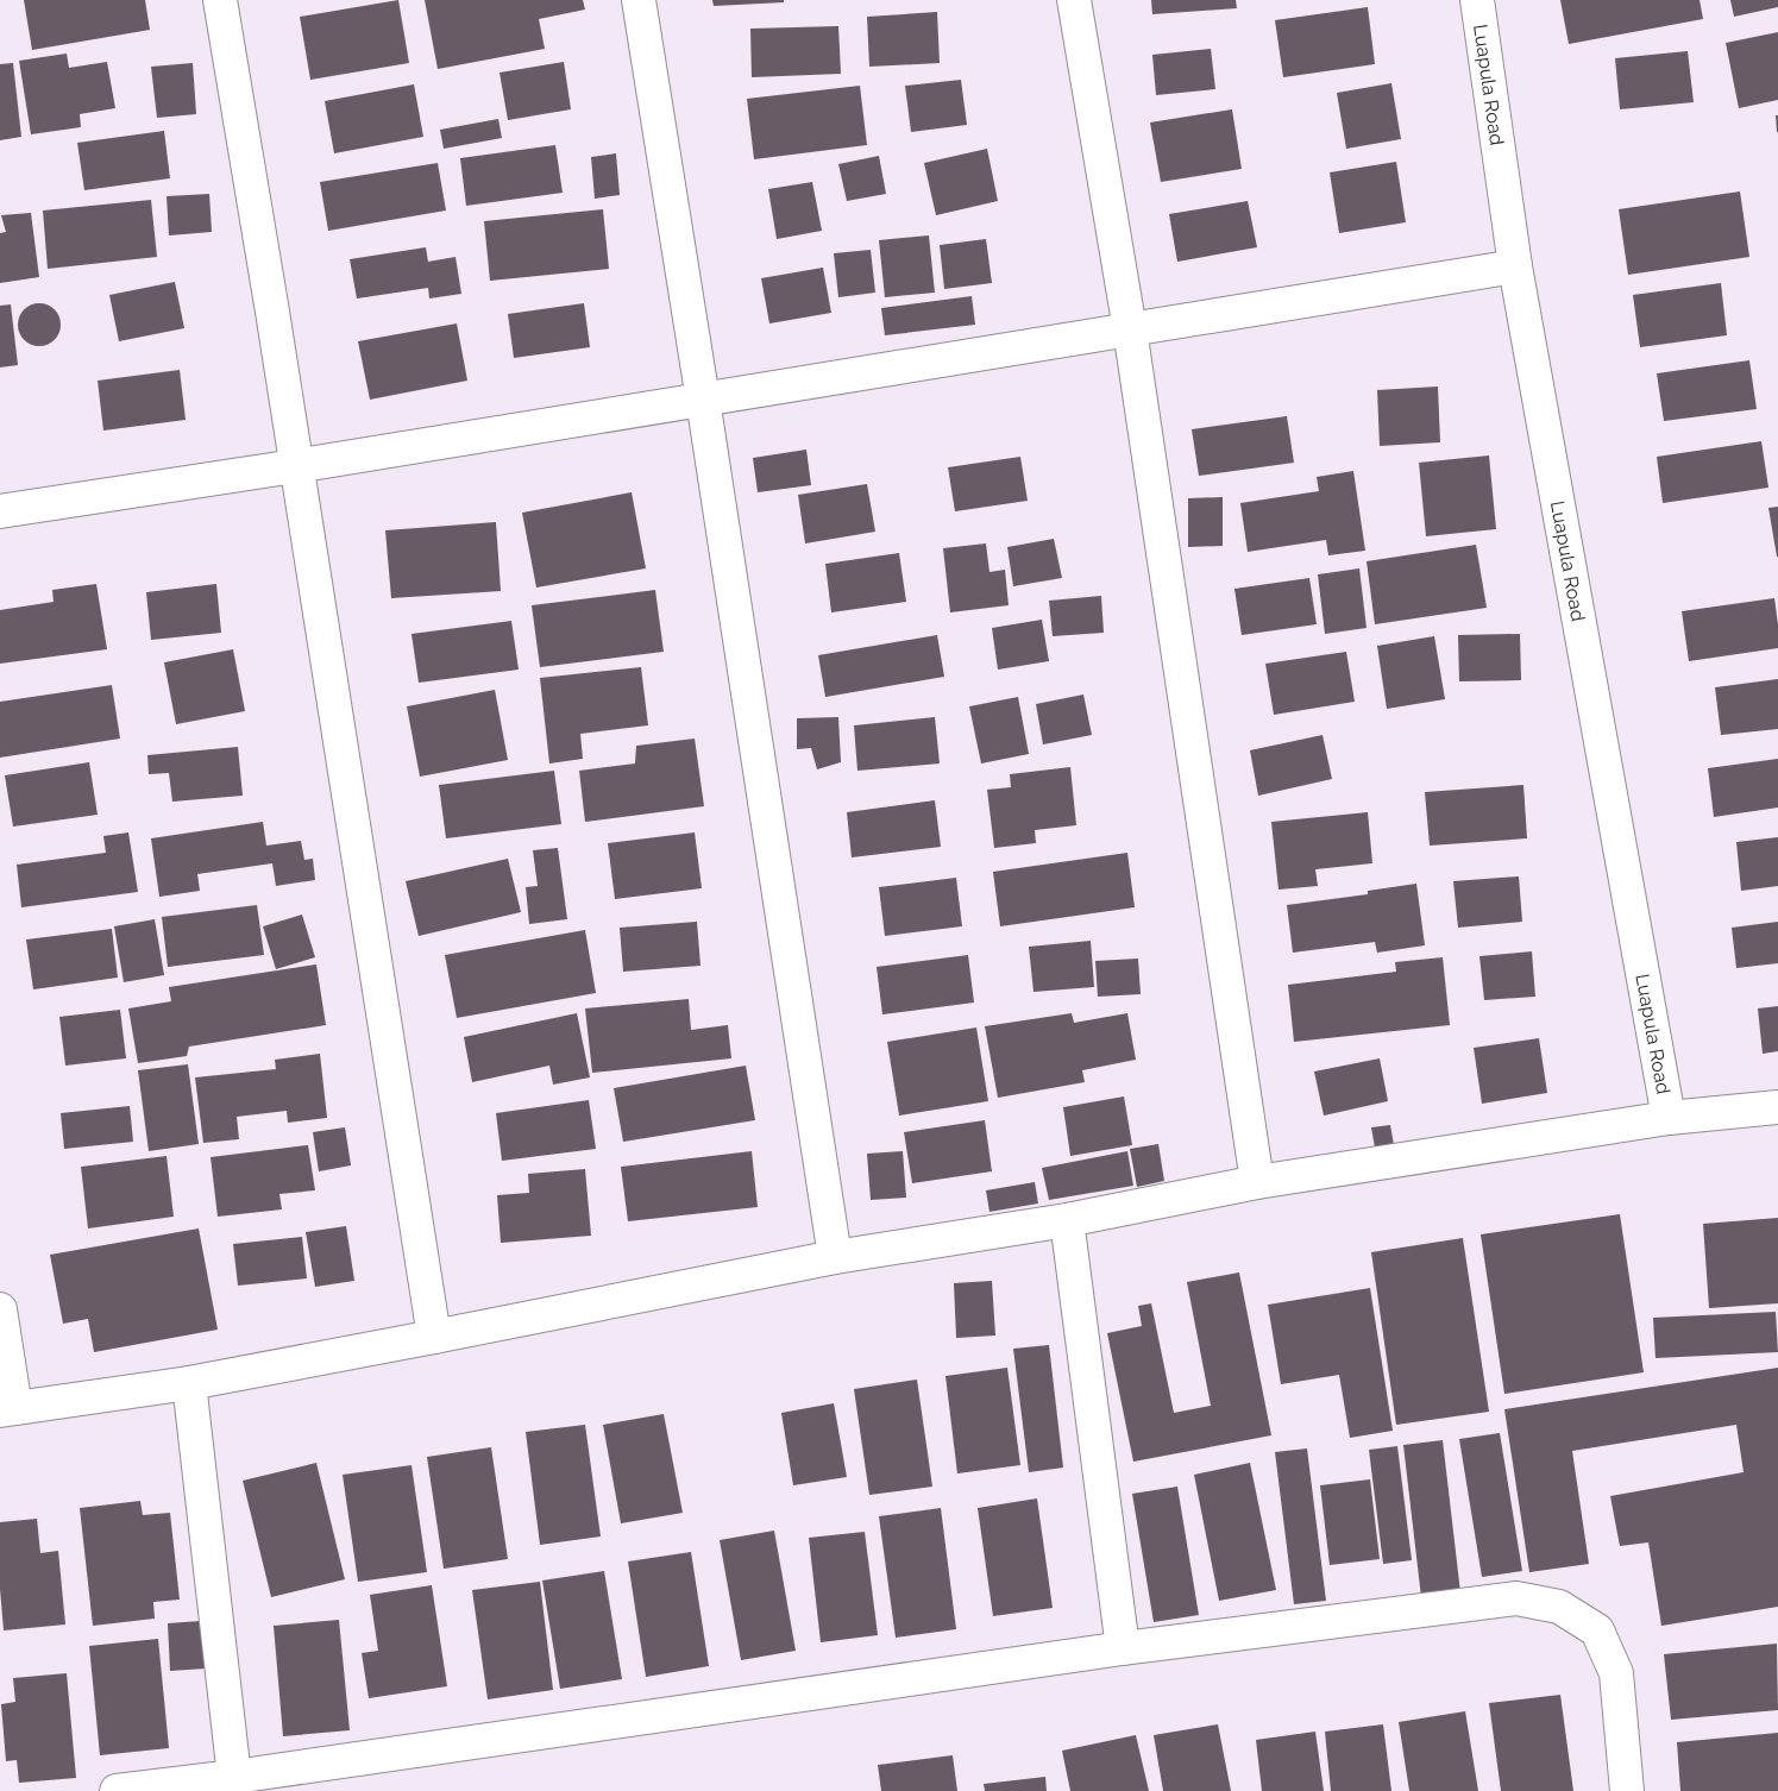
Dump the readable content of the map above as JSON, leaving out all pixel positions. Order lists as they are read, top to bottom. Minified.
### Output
{"streets":{"street":["Luapula Road"]}}
